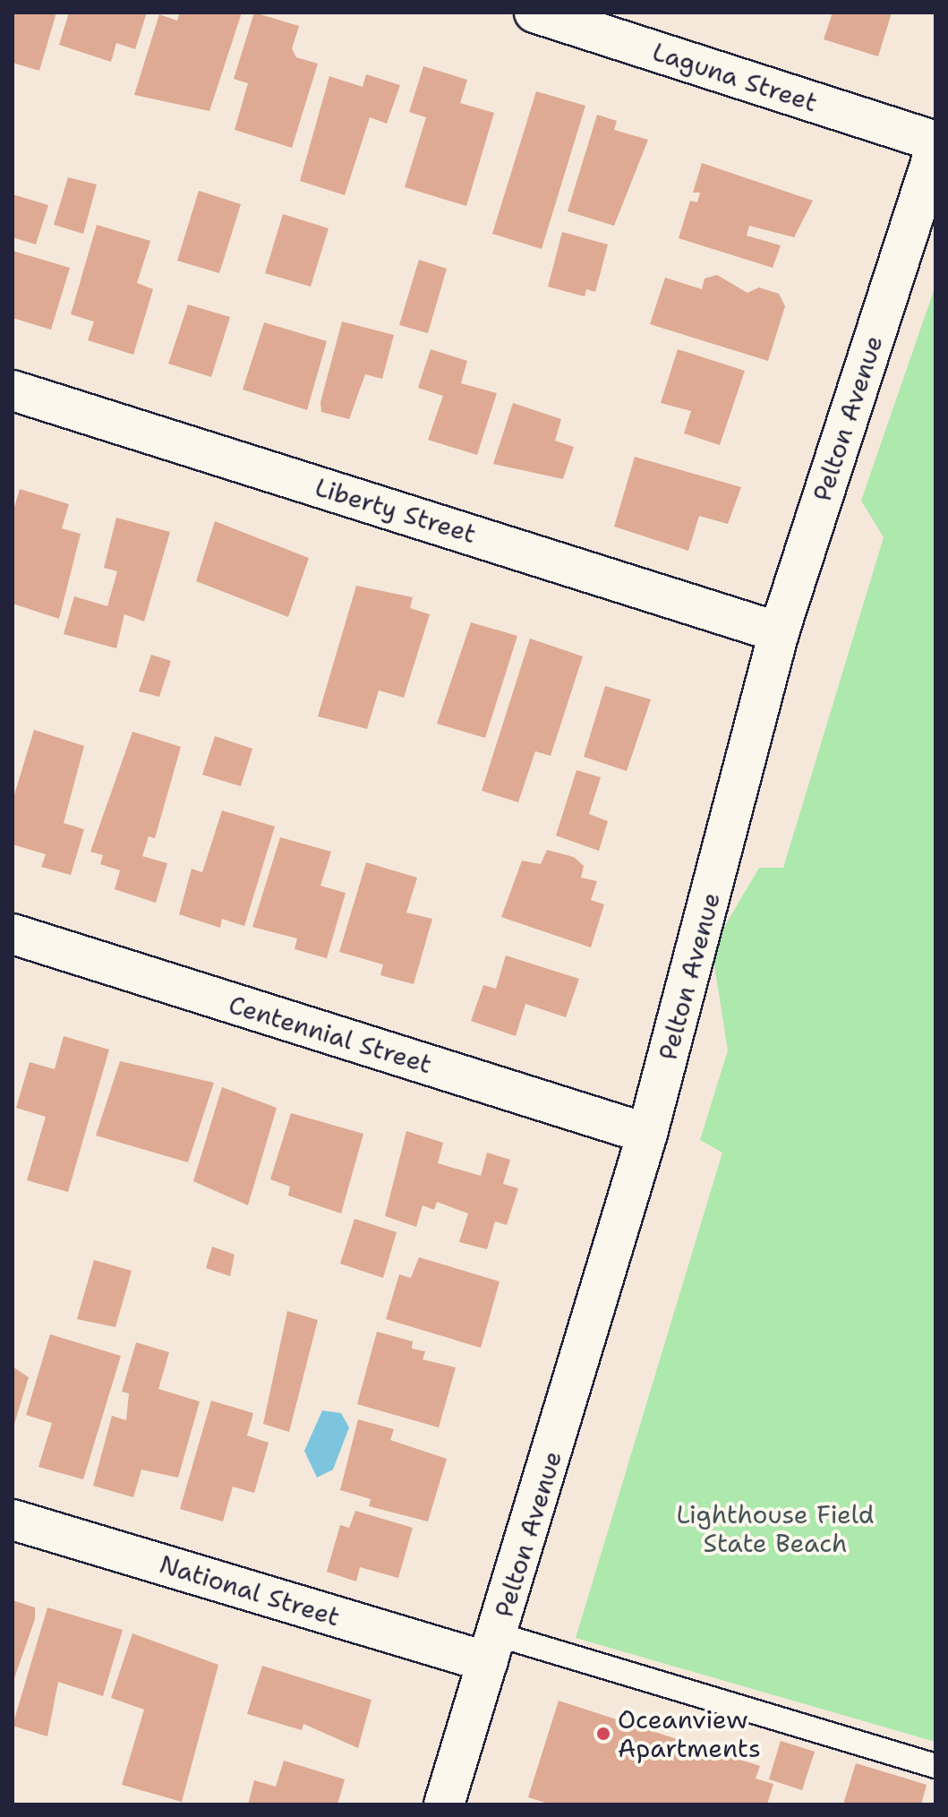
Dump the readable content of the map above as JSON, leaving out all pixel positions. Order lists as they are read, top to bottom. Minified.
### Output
{"streets":{"street":["Laguna Street","Pelton Avenue","Liberty Street","Centennial Street","National Street"]},"crossings":[["Pelton Avenue","Liberty Street"],["Pelton Avenue","Centennial Street"],["Pelton Avenue","National Street"]],"parks":["Lighthouse Field State Beach"],"places":["Oceanview Apartments"]}
